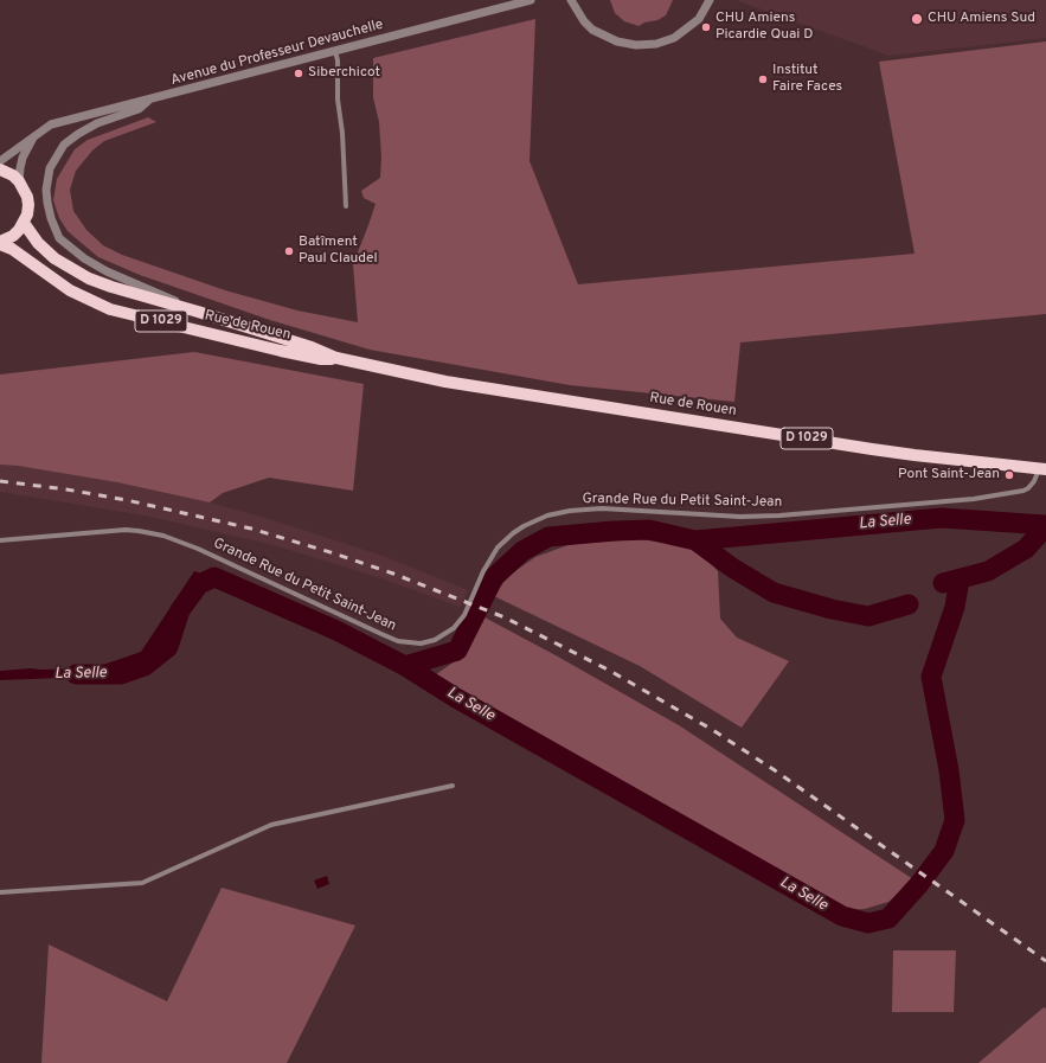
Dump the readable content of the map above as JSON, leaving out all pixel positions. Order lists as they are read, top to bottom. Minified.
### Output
{"streets":{"main road":["D 1029","Rue de Rouen"],"street":["Avenue du Professeur Devauchelle","Grande Rue du Petit Saint-Jean"]},"crossings":[["Rue de Rouen","Grande Rue du Petit Saint-Jean"]],"water":["La Selle"],"places":["CHU Amiens Sud","CHU Amiens Picardie Quai D","Siberchicot","Institut Faire Faces","Batîment Paul Claudel","Pont Saint-Jean"]}
